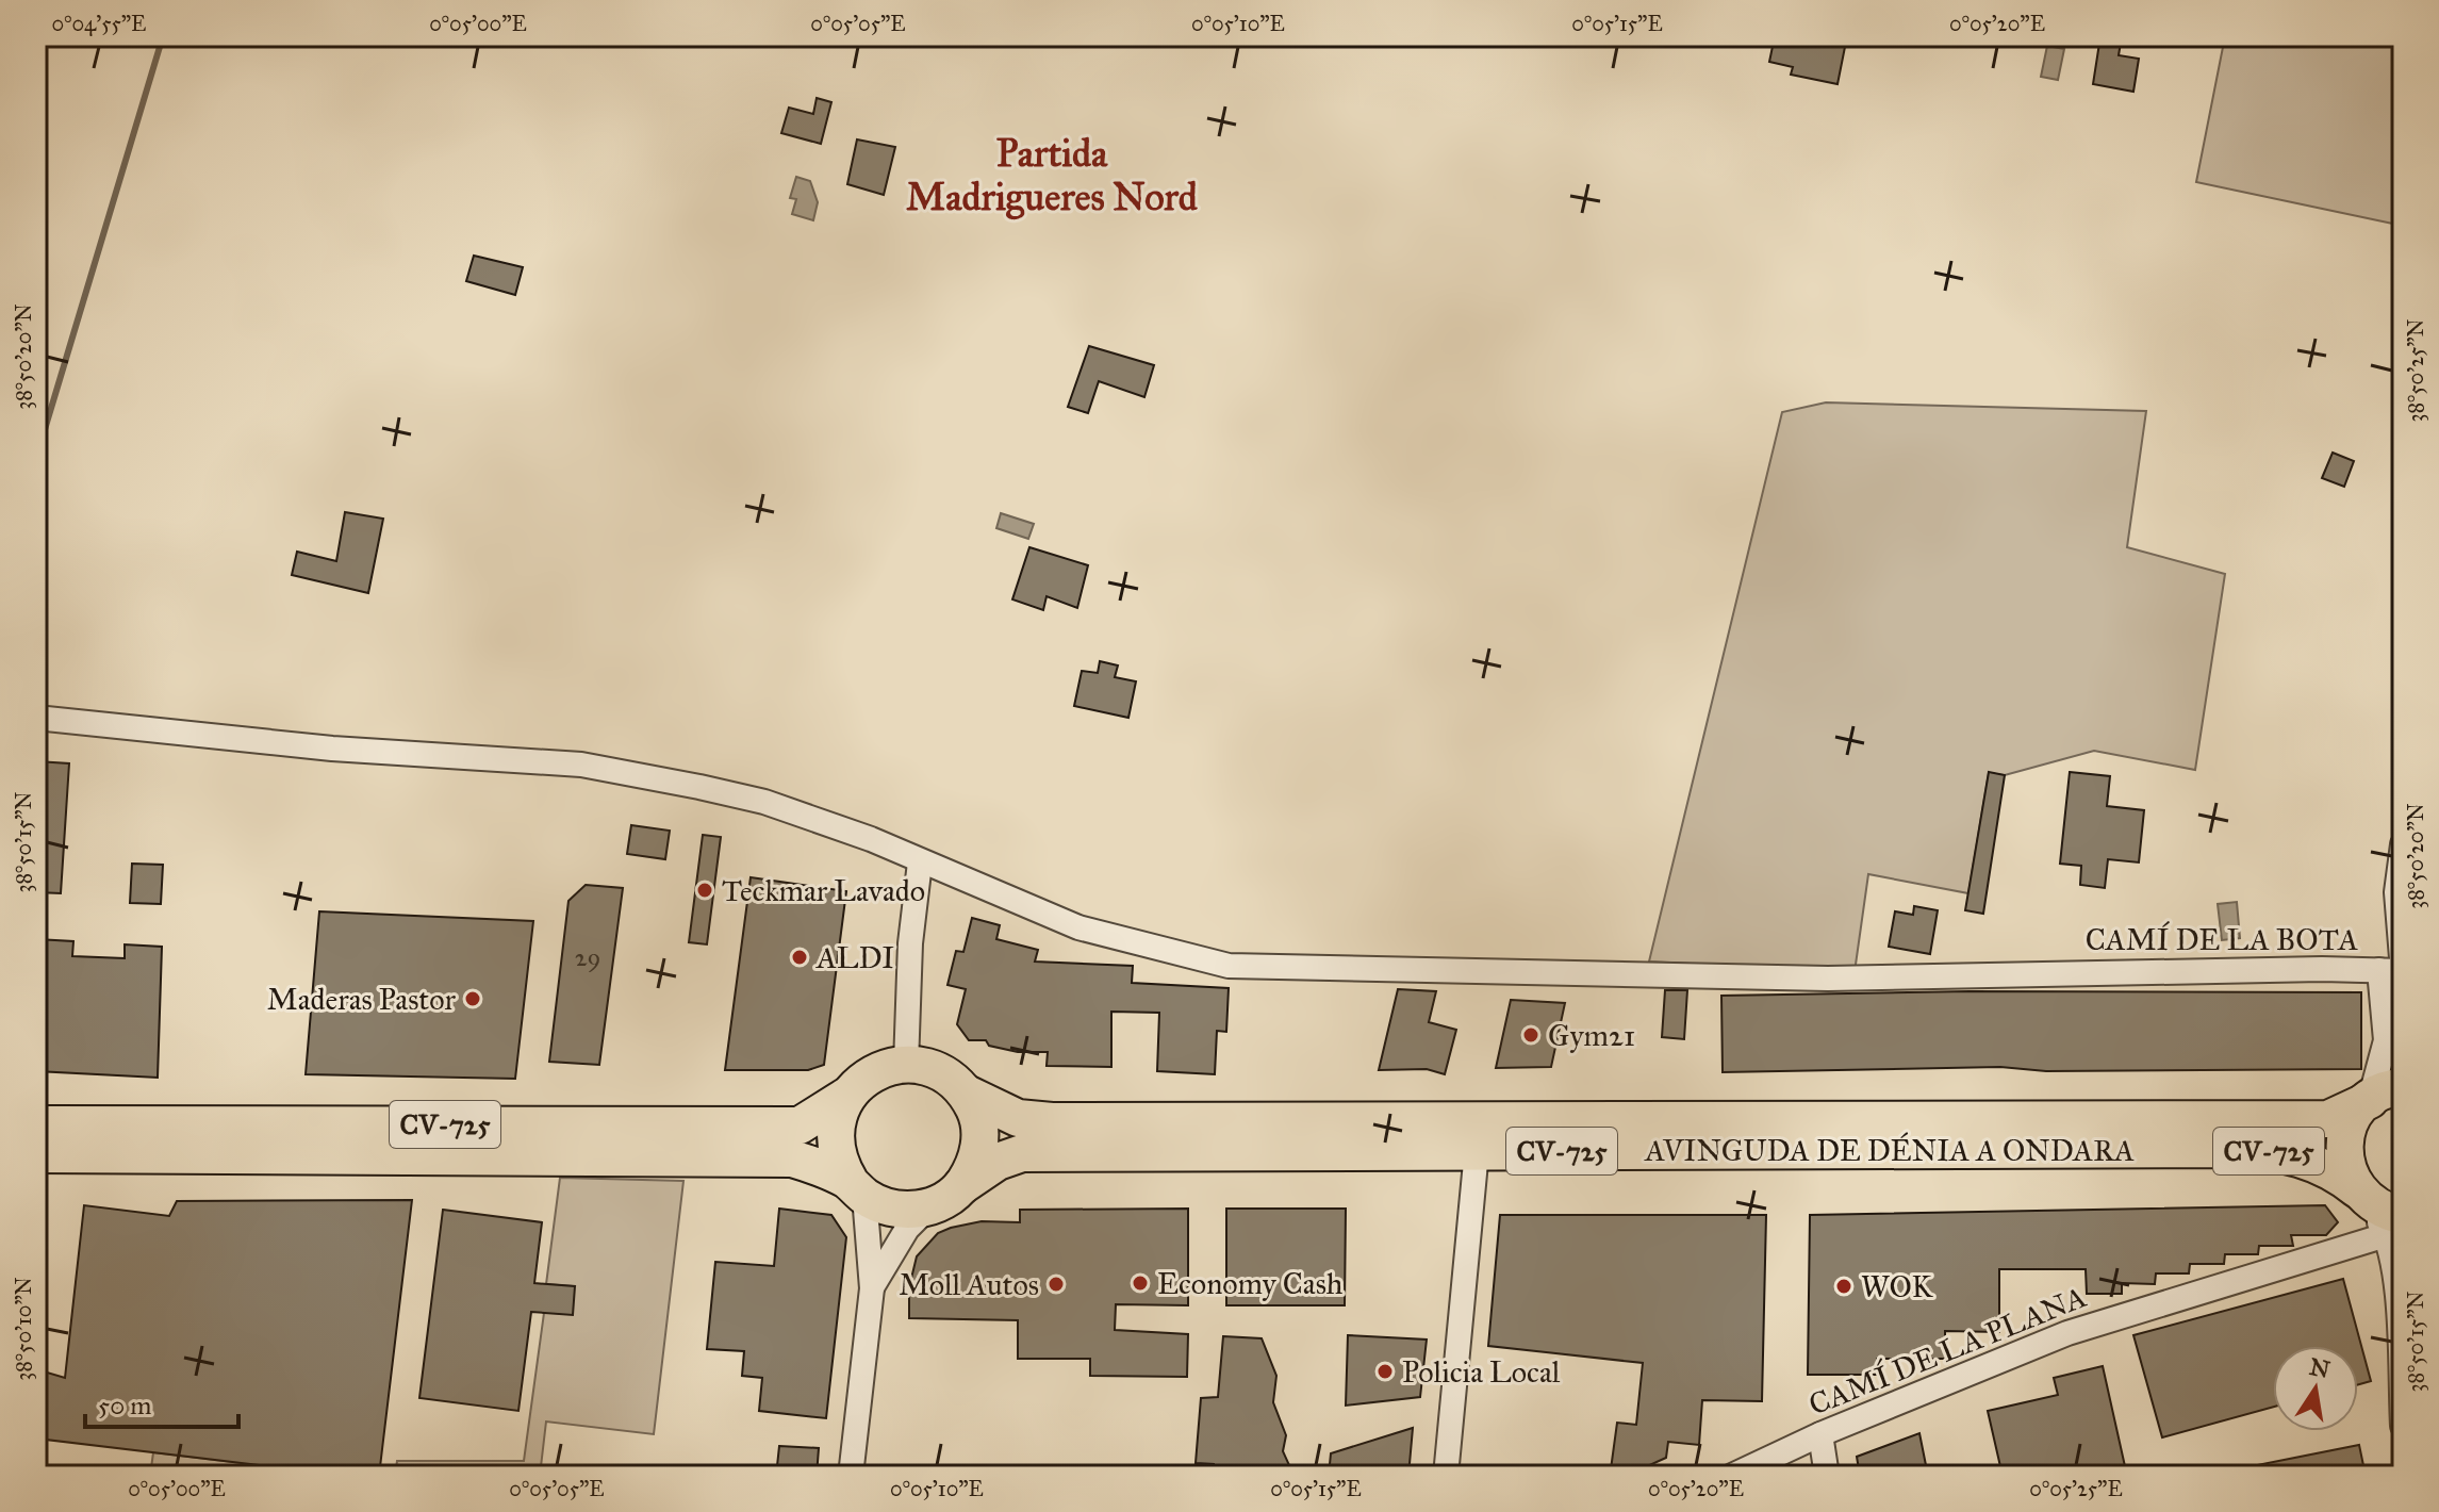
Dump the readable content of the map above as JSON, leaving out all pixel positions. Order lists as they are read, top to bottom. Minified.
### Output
{"streets":{"main road":["CV-725","AVINGUDA DE DÉNIA A ONDARA"],"street":["CAMÍ DE LA BOTA","CAMÍ DE LA PLANA"]},"crossings":[["CV-725","AVINGUDA DE DÉNIA A ONDARA"],["CV-725","CAMÍ DE LA PLANA"]],"districts":["Partida Madrigueres Nord"],"places":["Teckmar Lavado","ALDI","Maderas Pastor","Gym21","Economy Cash","Moll Autos","WOK","Policia Local"],"house_numbers":["29"],"scale_bar":"50 m","north":"top","coordinates":["0°04'55\"E","0°05'00\"E","0°05'05\"E","0°05'10\"E","0°05'15\"E","0°05'20\"E","38°50'20\"N","38°50'25\"N","38°50'15\"N","38°50'10\"N","0°05'25\"E"]}
